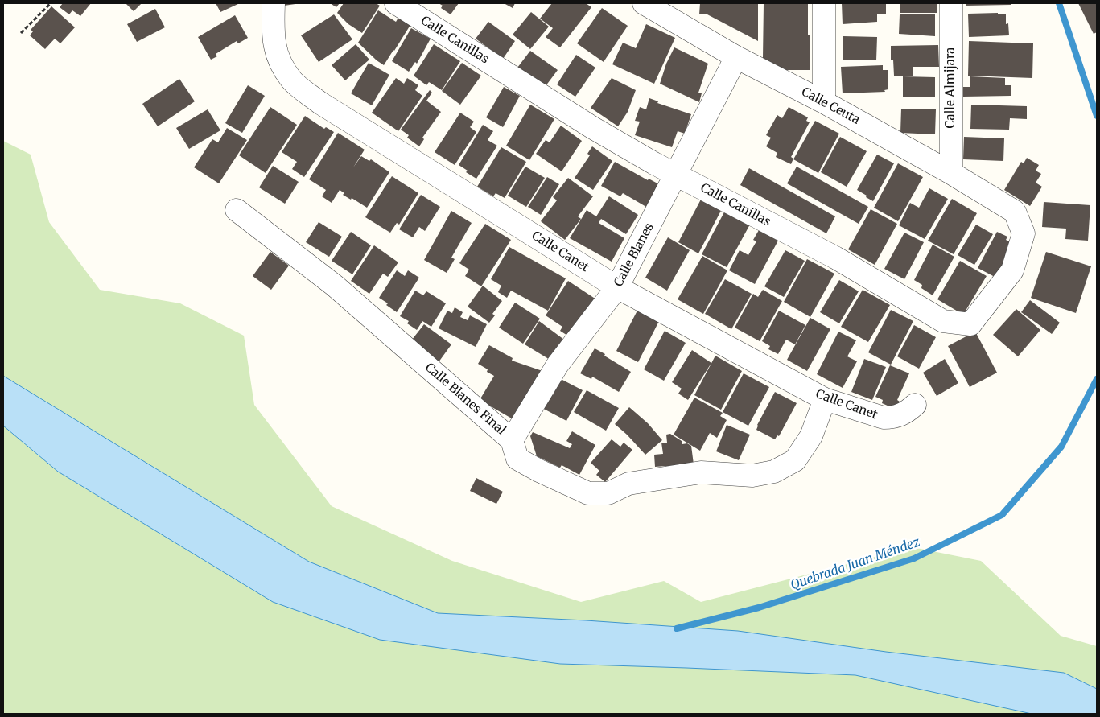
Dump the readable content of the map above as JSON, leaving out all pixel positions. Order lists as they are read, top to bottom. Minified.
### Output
{"streets":{"street":["Calle Canillas","Calle Almijara","Calle Ceuta","Calle Canet","Calle Blanes","Calle Blanes Final"]},"crossings":[["Calle Canillas","Calle Ceuta"],["Calle Canillas","Calle Blanes"],["Calle Almijara","Calle Ceuta"],["Calle Ceuta","Calle Blanes"],["Calle Canet","Calle Blanes"],["Calle Canet","Calle Blanes Final"],["Calle Blanes","Calle Blanes Final"]],"water":["Quebrada Juan Méndez"]}
